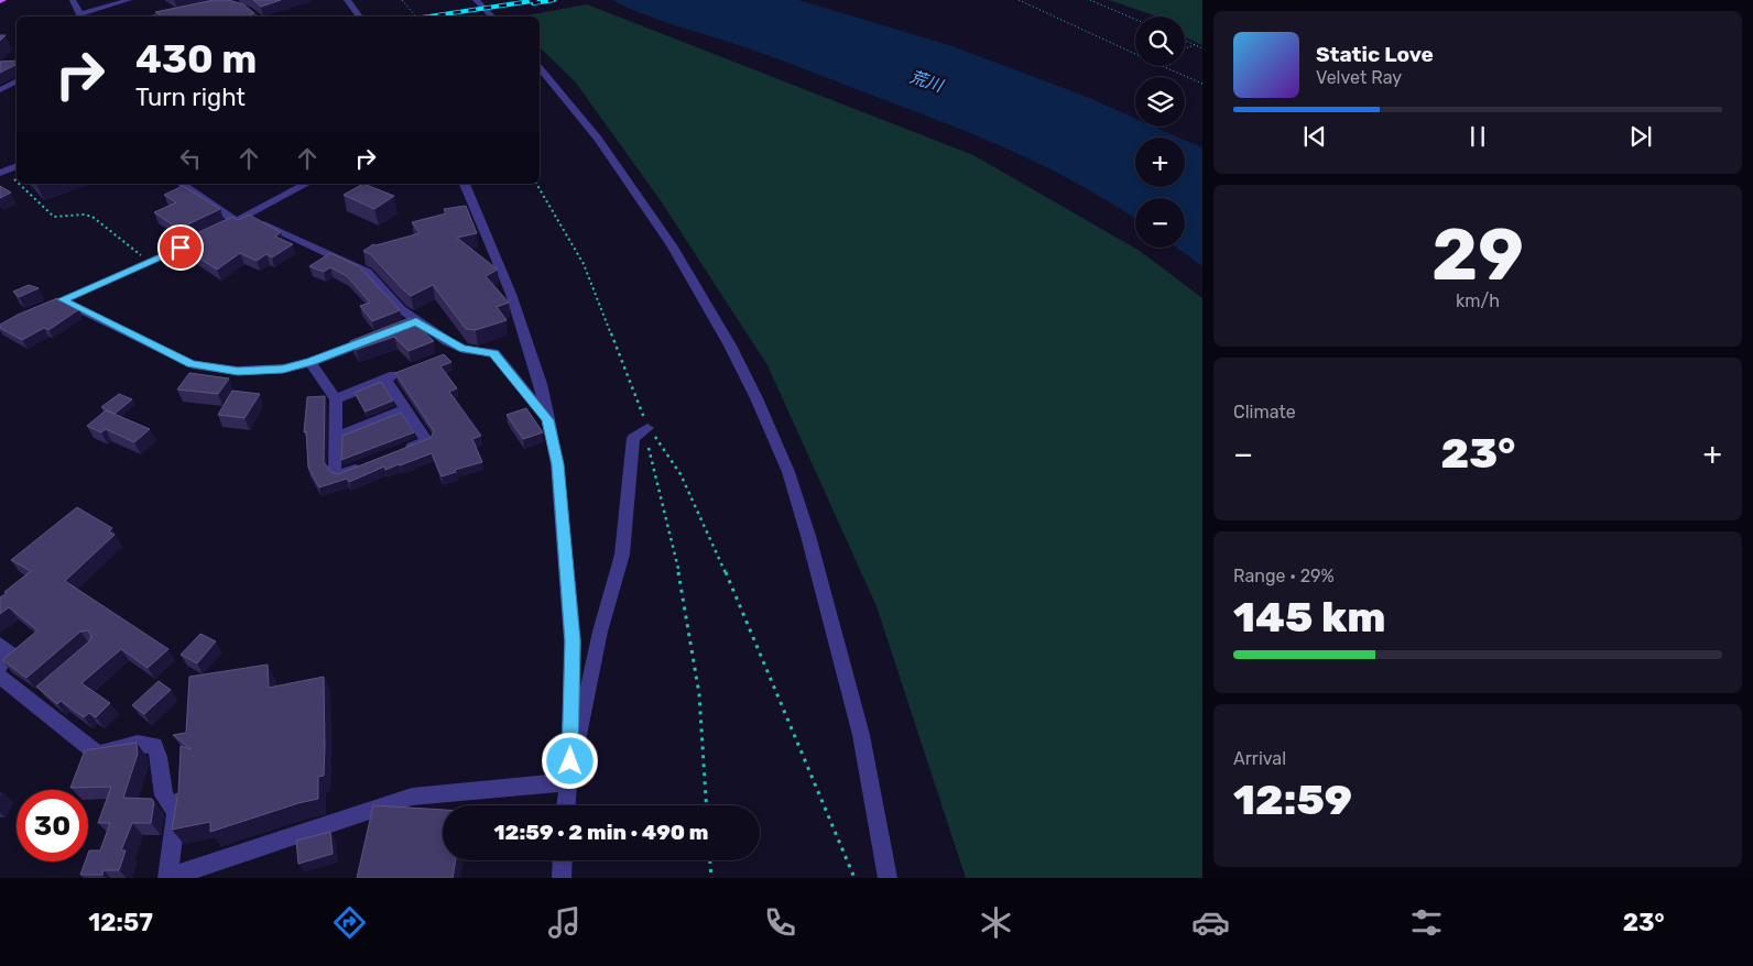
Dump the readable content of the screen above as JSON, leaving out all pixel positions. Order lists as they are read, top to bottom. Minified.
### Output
{"water":["荒川"],"page":{"map_buttons":["+","−"],"turn":["430 m","Turn right"],"song":["Static Love","Velvet Ray"],"tile":[["29","km/h"],"Climate",["Range · 29%","145 km"],["Arrival","12:59"]],"heat":["−","23°","+"],"limit":"30","trip":"12:59 · 2 min · 490 m","tabs":["12:57","23°"]}}
